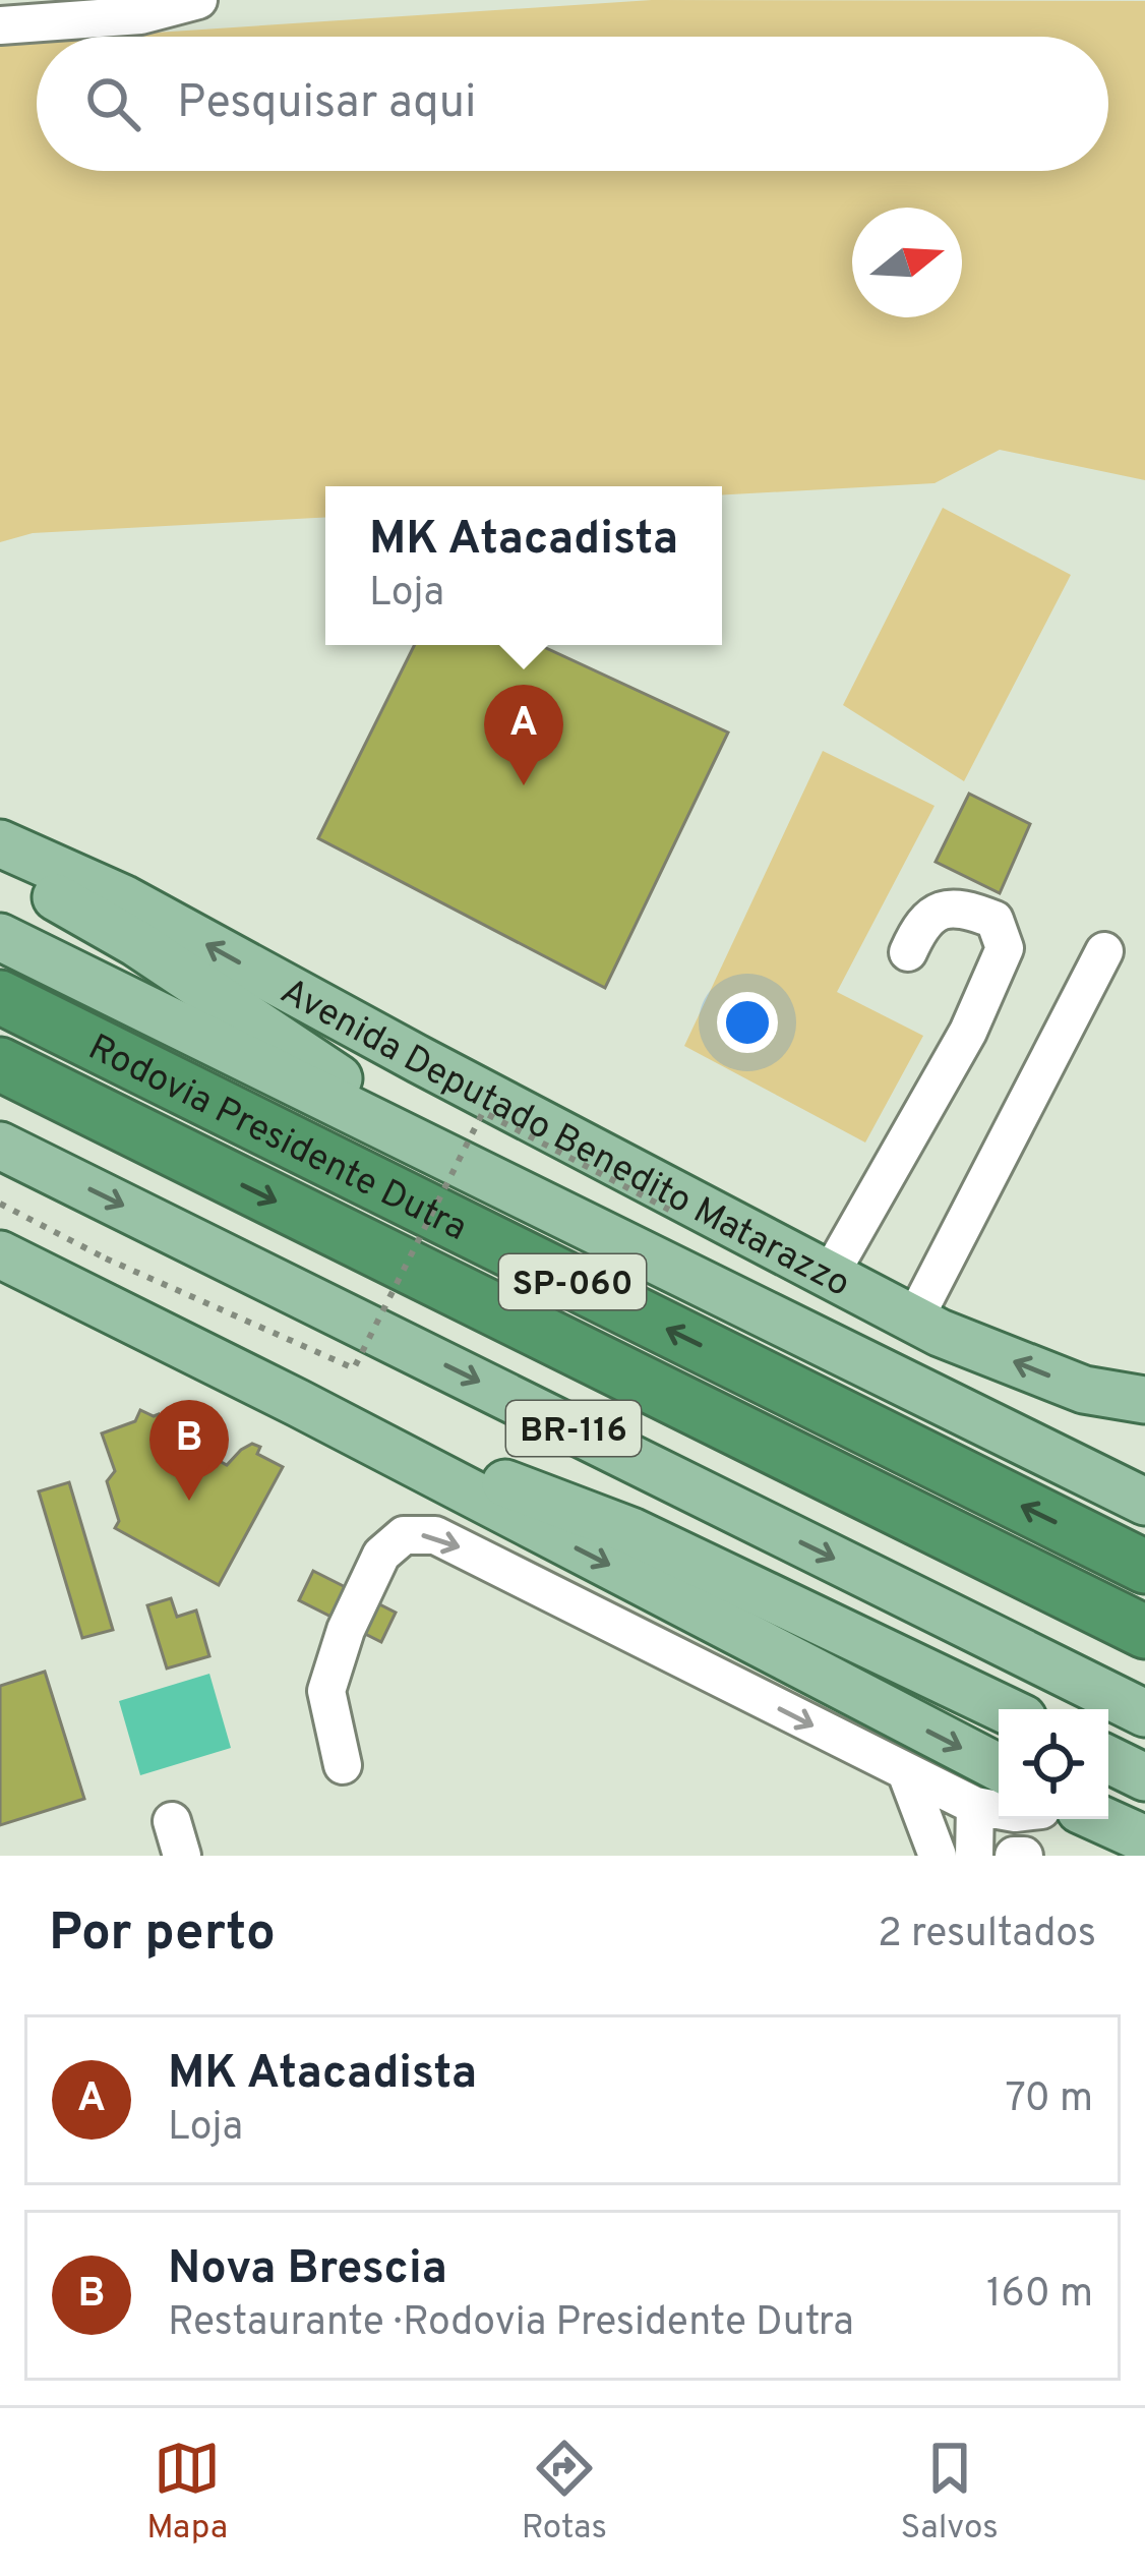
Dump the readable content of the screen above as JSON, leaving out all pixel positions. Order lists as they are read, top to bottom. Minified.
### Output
{"streets":{"highway":["Rodovia Presidente Dutra","SP-060"],"main road":["Avenida Deputado Benedito Matarazzo","BR-116"]},"north":"right","page":{"search":"Pesquisar aqui","popup":["MK Atacadista","Loja"],"pins":["A","B"],"heading":["Por perto","2 resultados"],"list":[{"mark":"A","name":"MK Atacadista","note":"Loja","value":"70 m"},{"mark":"B","name":"Nova Brescia","note":"Restaurante · Rodovia Presidente Dutra","value":"160 m"}],"nav":["Mapa","Rotas","Salvos"]}}
